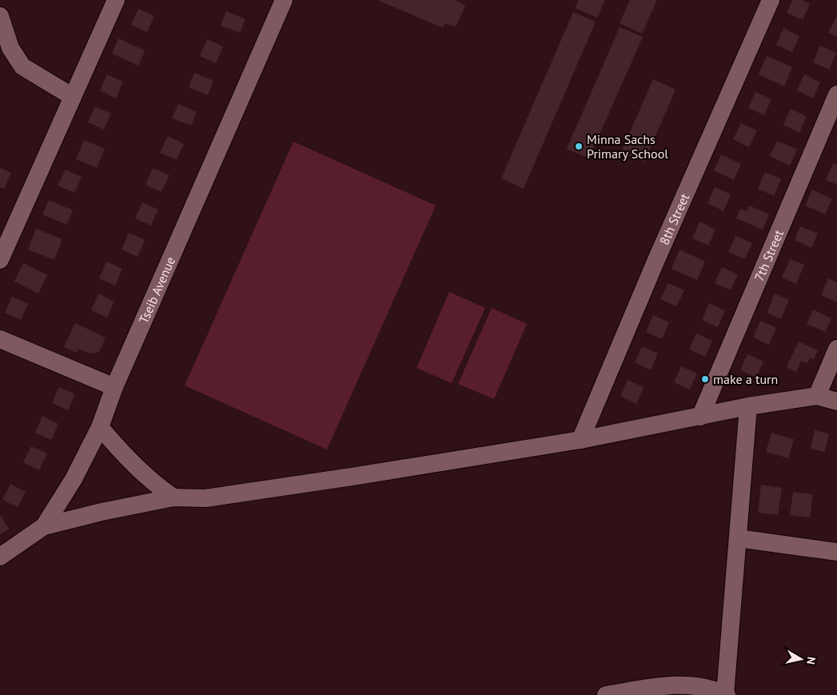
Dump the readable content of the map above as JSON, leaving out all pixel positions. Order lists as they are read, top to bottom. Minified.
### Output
{"streets":{"street":["8th Street","7th Street","Tseib Avenue"]},"places":["Minna Sachs Primary School","make a turn"],"north":"right"}
